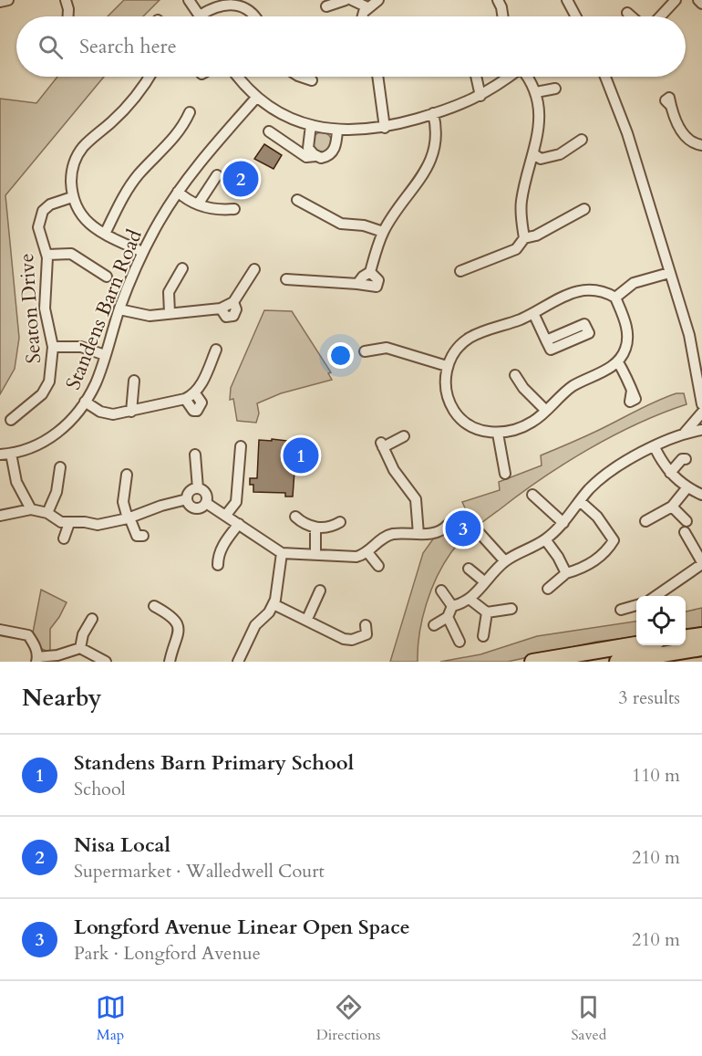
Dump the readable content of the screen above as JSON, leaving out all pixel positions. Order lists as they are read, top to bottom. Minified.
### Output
{"streets":{"street":["Seaton Drive","Standens Barn Road"]},"page":{"search":"Search here","pins":["2","1","3"],"heading":["Nearby","3 results"],"list":[{"mark":"1","name":"Standens Barn Primary School","note":"School","value":"110 m"},{"mark":"2","name":"Nisa Local","note":"Supermarket · Walledwell Court","value":"210 m"},{"mark":"3","name":"Longford Avenue Linear Open Space","note":"Park · Longford Avenue","value":"210 m"}],"nav":["Map","Directions","Saved"]}}
